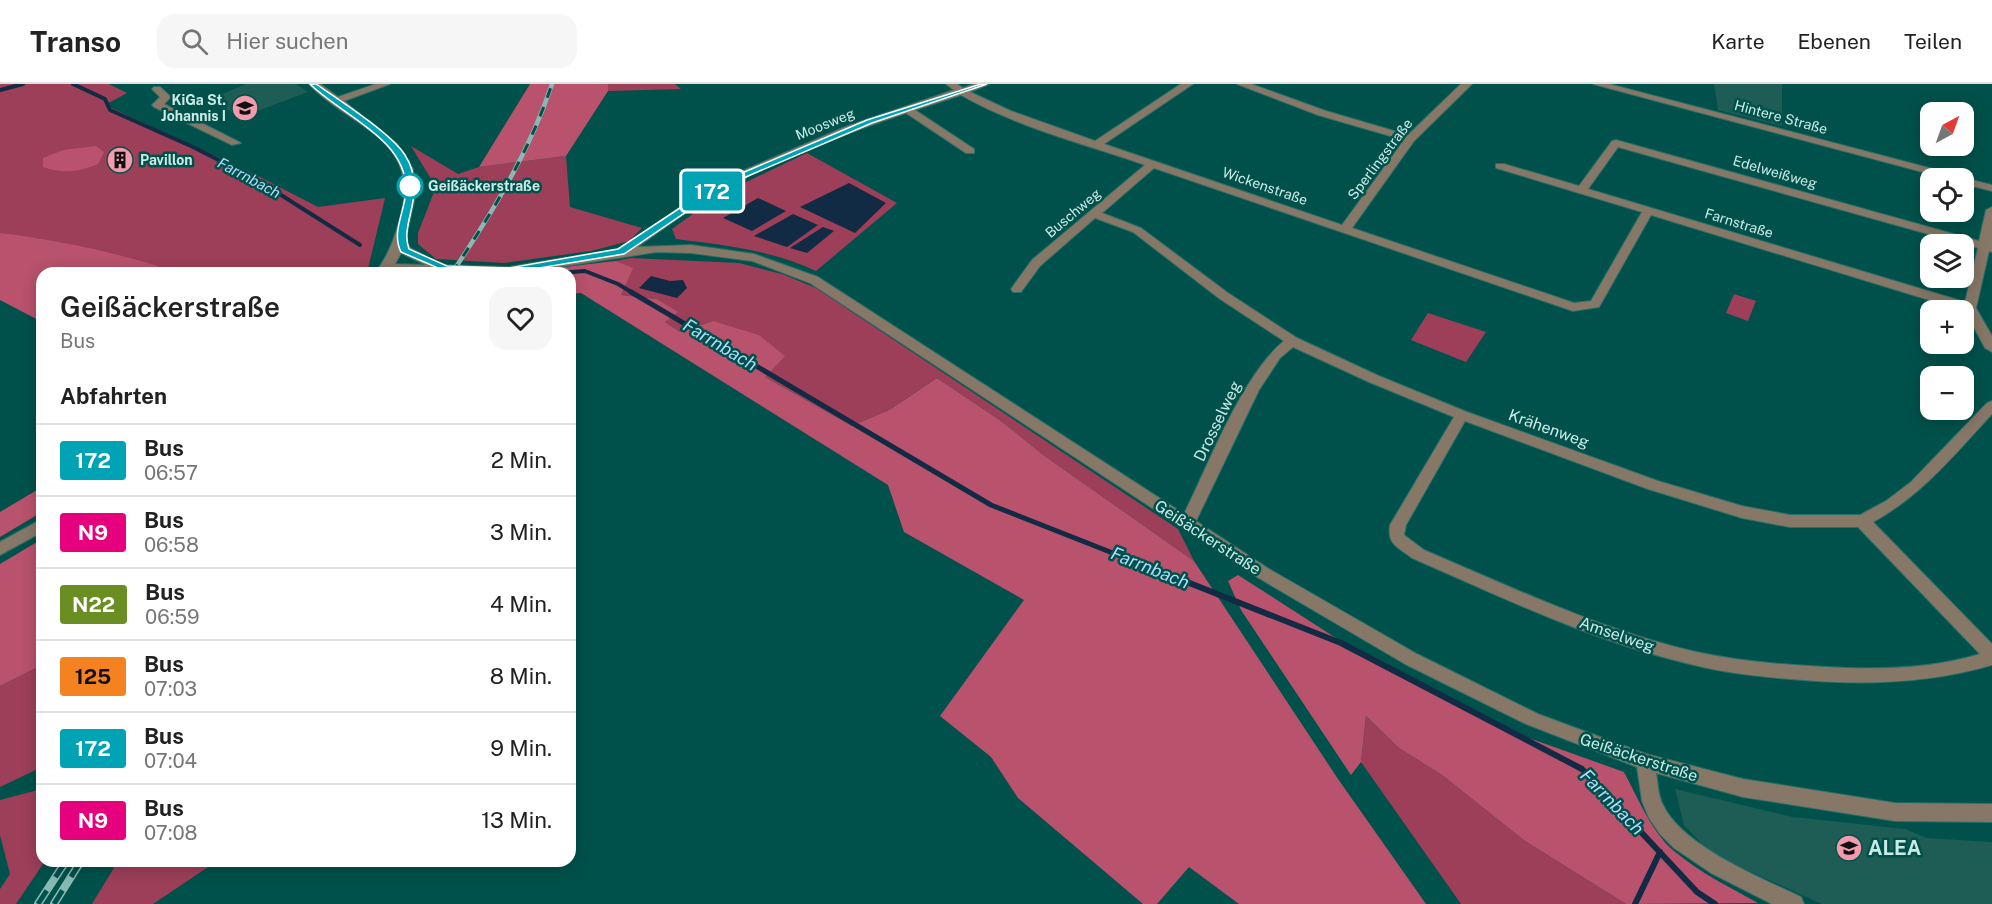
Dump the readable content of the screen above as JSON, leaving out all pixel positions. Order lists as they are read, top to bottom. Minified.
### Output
{"streets":{"street":["Hintere Straße","Moosweg","Sperlingstraße","Edelweißweg","Wickenstraße","Buschweg","Farnstraße","Drosselweg","Krähenweg","Geißäckerstraße","Amselweg"]},"crossings":[["Moosweg","Wickenstraße"],["Moosweg","Geißäckerstraße"],["Sperlingstraße","Wickenstraße"],["Edelweißweg","Farnstraße"],["Wickenstraße","Buschweg"],["Wickenstraße","Farnstraße"],["Buschweg","Krähenweg"],["Drosselweg","Krähenweg"],["Drosselweg","Geißäckerstraße"],["Krähenweg","Amselweg"]],"water":["Farrnbach"],"places":{"school or university":["KiGa St. Johannis I","ALEA"],"building":["Pavillon"],"other":["Geißäckerstraße"]},"lines":["bus line 172"],"north":"top right","page":{"header":"Transo","search":"Hier suchen","nav":["Karte","Ebenen","Teilen"],"on_map":"172","map_buttons":["+","−"],"heading":[["Geißäckerstraße","Bus"],"Abfahrten"],"list":[{"mark":"172","name":"Bus","note":"06:57","value":"2 Min."},{"mark":"N9","name":"Bus","note":"06:58","value":"3 Min."},{"mark":"N22","name":"Bus","note":"06:59","value":"4 Min."},{"mark":"125","name":"Bus","note":"07:03","value":"8 Min."},{"mark":"172","name":"Bus","note":"07:04","value":"9 Min."},{"mark":"N9","name":"Bus","note":"07:08","value":"13 Min."}]}}
